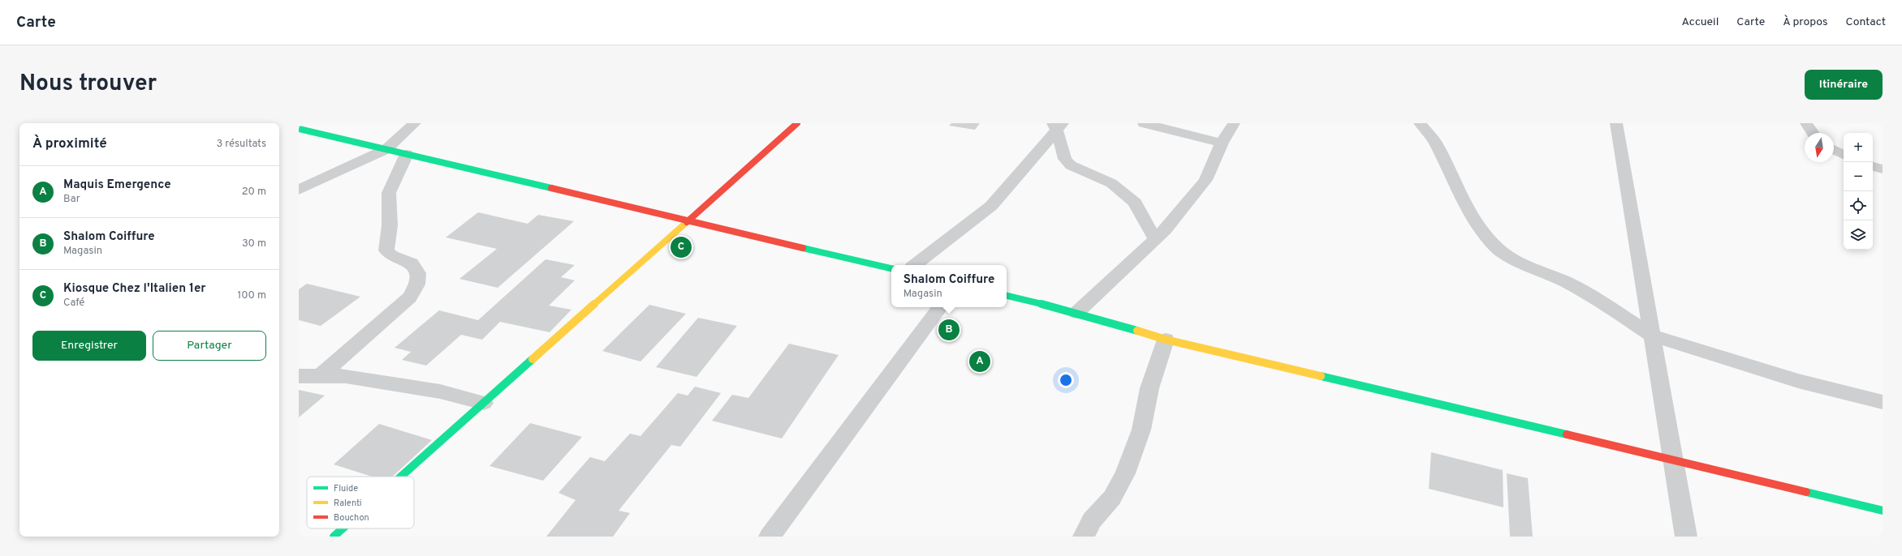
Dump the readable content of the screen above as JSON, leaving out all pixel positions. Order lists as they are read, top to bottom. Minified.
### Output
{"legend":["Fluide","Ralenti","Bouchon"],"north":"bottom","page":{"header":"Carte","nav":["Accueil","Carte","À propos","Contact"],"title":"Nous trouver","buttons":["Itinéraire",["Enregistrer","Partager"]],"heading":["À proximité","3 résultats"],"map_buttons":["+","−"],"list":[{"mark":"A","name":"Maquis Emergence","note":"Bar","value":"20 m"},{"mark":"B","name":"Shalom Coiffure","note":"Magasin","value":"30 m"},{"mark":"C","name":"Kiosque Chez l'Italien 1er","note":"Café","value":"100 m"}],"pins":["C","B","A"],"popup":["Shalom Coiffure","Magasin"]}}
